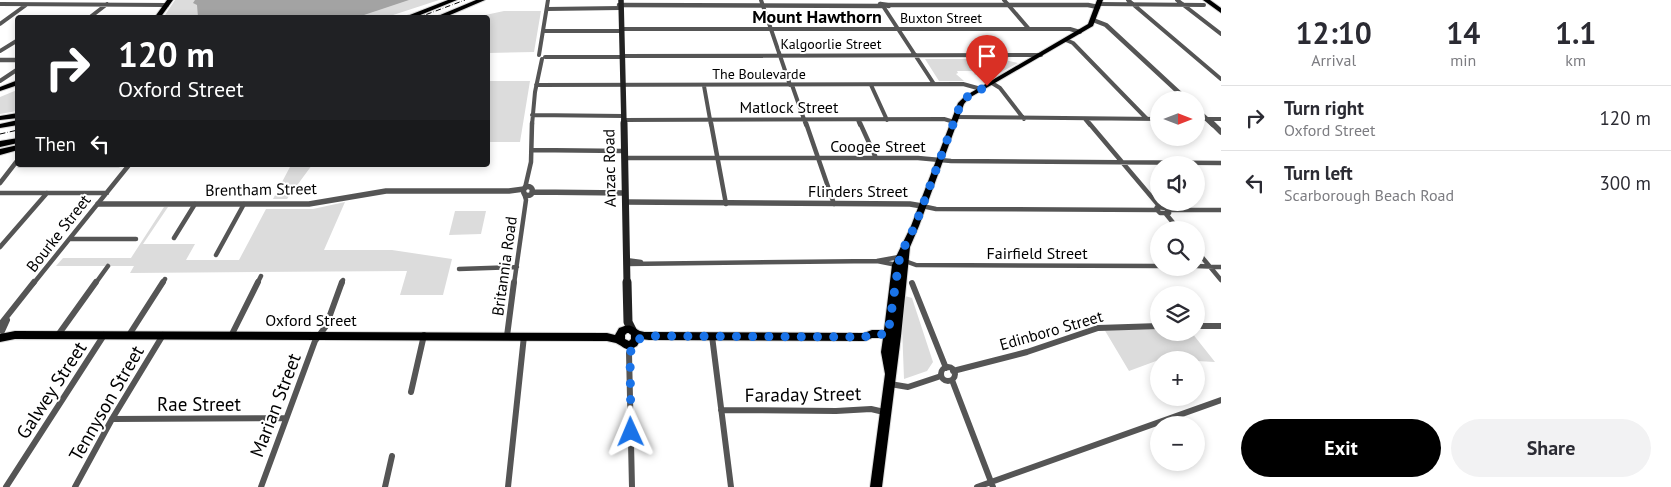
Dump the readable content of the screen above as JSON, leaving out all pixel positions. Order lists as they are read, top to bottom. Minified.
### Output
{"streets":{"main road":["Anzac Road","Oxford Street"],"street":["Buxton Street","Kalgoorlie Street","The Boulevarde","Matlock Street","Coogee Street","Brentham Street","Flinders Street","Bourke Street","Fairfield Street","Britannia Road","Edinboro Street","Galwey Street","Faraday Street","Tennyson Street","Rae Street","Marian Street"]},"crossings":[["Buxton Street","Anzac Road"],["Kalgoorlie Street","Anzac Road"],["Kalgoorlie Street","Britannia Road"],["The Boulevarde","Anzac Road"],["The Boulevarde","Britannia Road"],["Matlock Street","Anzac Road"],["Matlock Street","Britannia Road"],["Coogee Street","Anzac Road"],["Coogee Street","Britannia Road"],["Anzac Road","Brentham Street"],["Anzac Road","Flinders Street"],["Anzac Road","Fairfield Street"],["Anzac Road","Oxford Street"],["Brentham Street","Bourke Street"],["Brentham Street","Britannia Road"],["Bourke Street","Oxford Street"],["Britannia Road","Oxford Street"],["Oxford Street","Galwey Street"],["Oxford Street","Tennyson Street"],["Oxford Street","Marian Street"],["Tennyson Street","Rae Street"],["Rae Street","Marian Street"]],"districts":["Mount Hawthorn"],"north":"right","page":{"eta":["12:10","Arrival","14","min","1.1","km"],"turn":["120 m","Oxford Street"],"list":[{"name":"Turn right","note":"Oxford Street","value":"120 m"},{"name":"Turn left","note":"Scarborough Beach Road","value":"300 m"}],"map_buttons":["+","−"],"then":"Then","buttons":["Exit","Share"]}}
